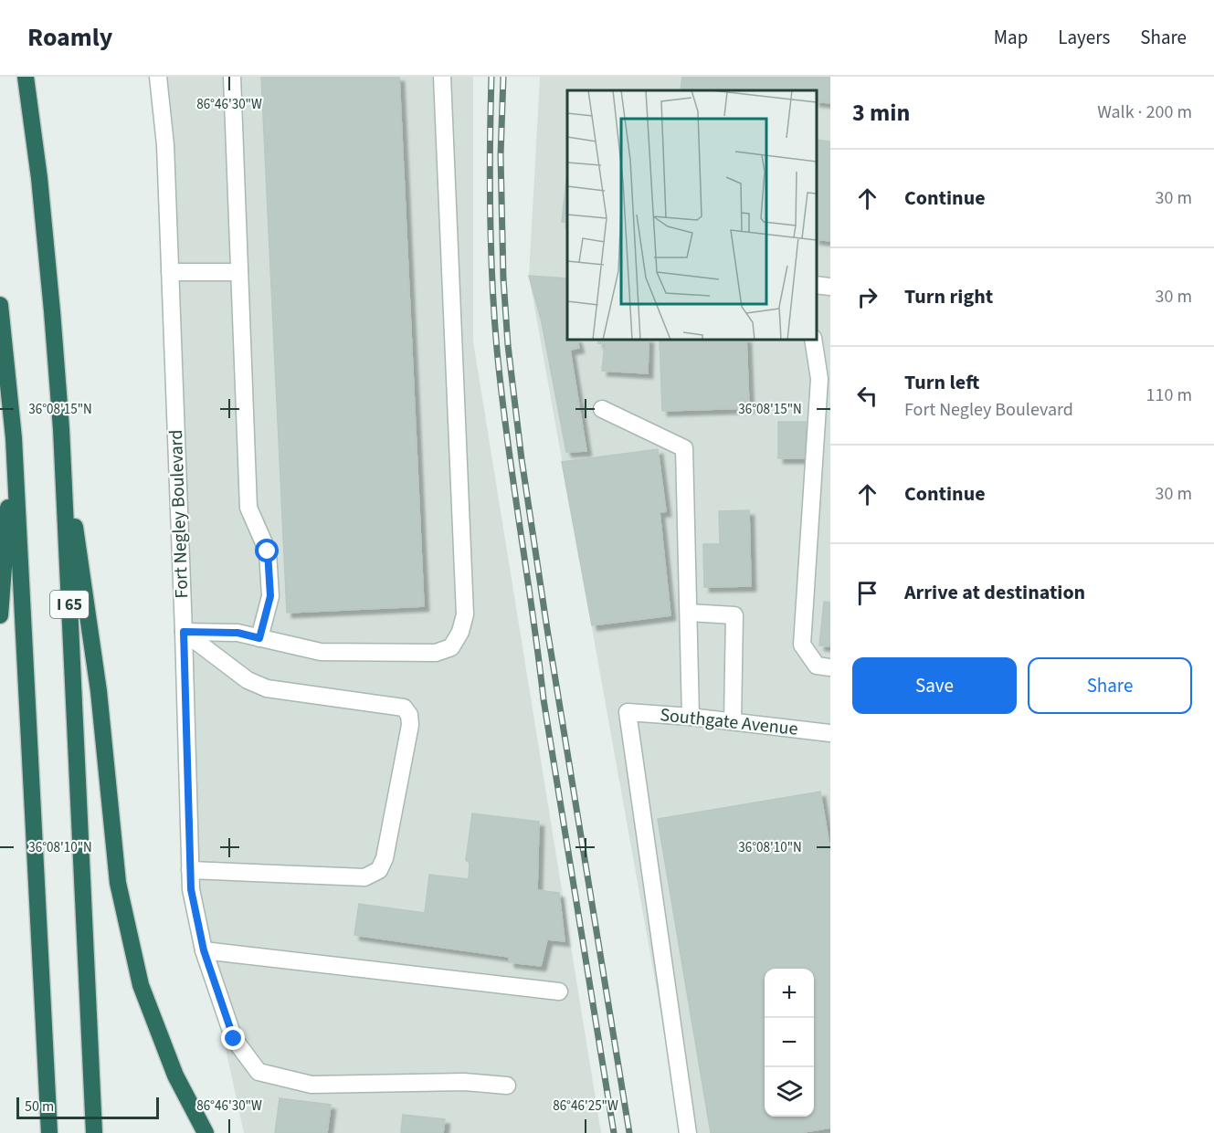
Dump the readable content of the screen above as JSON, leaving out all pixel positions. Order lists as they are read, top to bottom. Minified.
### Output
{"streets":{"highway":["I 65"],"street":["Fort Negley Boulevard","Southgate Avenue"]},"scale_bar":"50 m","page":{"header":"Roamly","nav":["Map","Layers","Share"],"heading":["3 min","Walk · 200 m"],"list":[["Continue","30 m"],["Turn right","30 m"],["Turn left","Fort Negley Boulevard","110 m"],["Continue","30 m"],"Arrive at destination"],"buttons":["Save","Share"],"map_buttons":["+","−"],"scale":"50 m"},"coordinates":["86°46'30\"W","36°08'15\"N","36°08'10\"N","86°46'25\"W"]}
